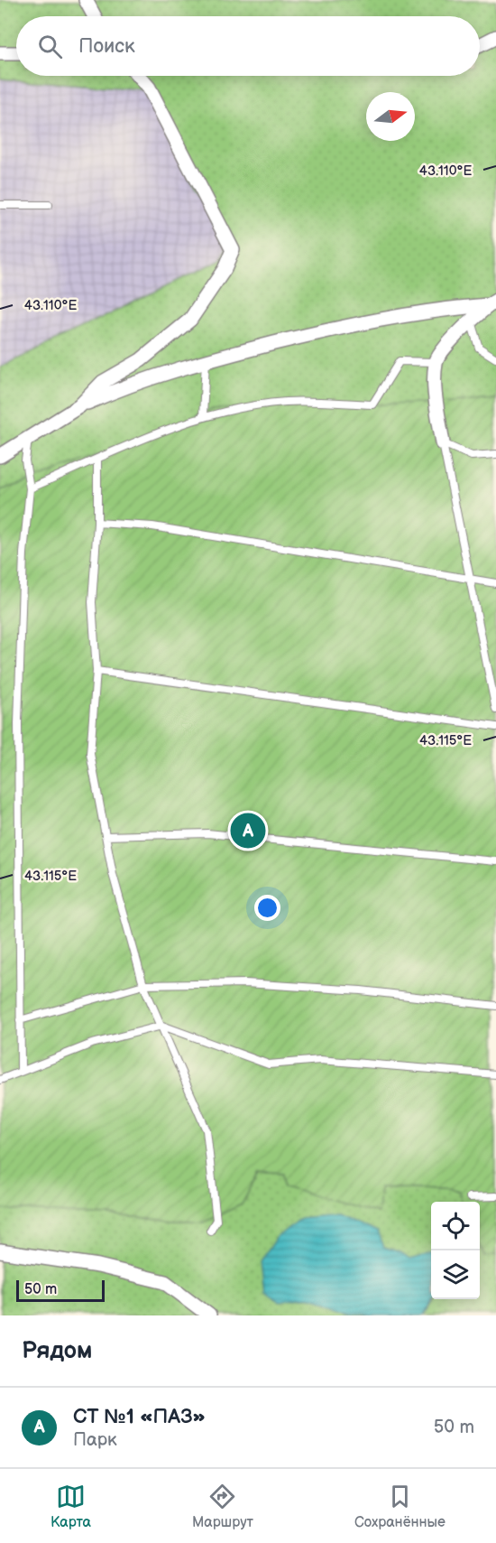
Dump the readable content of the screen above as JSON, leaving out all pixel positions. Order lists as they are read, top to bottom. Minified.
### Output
{"scale_bar":"50 m","north":"right","page":{"search":"Поиск","pins":"A","scale":"50 m","heading":"Рядом","list":[{"mark":"A","name":"СТ №1 «ПАЗ»","note":"Парк","value":"50 m"}],"nav":["Карта","Маршрут","Сохранённые"]},"coordinates":["43.110°E","43.115°E"]}
